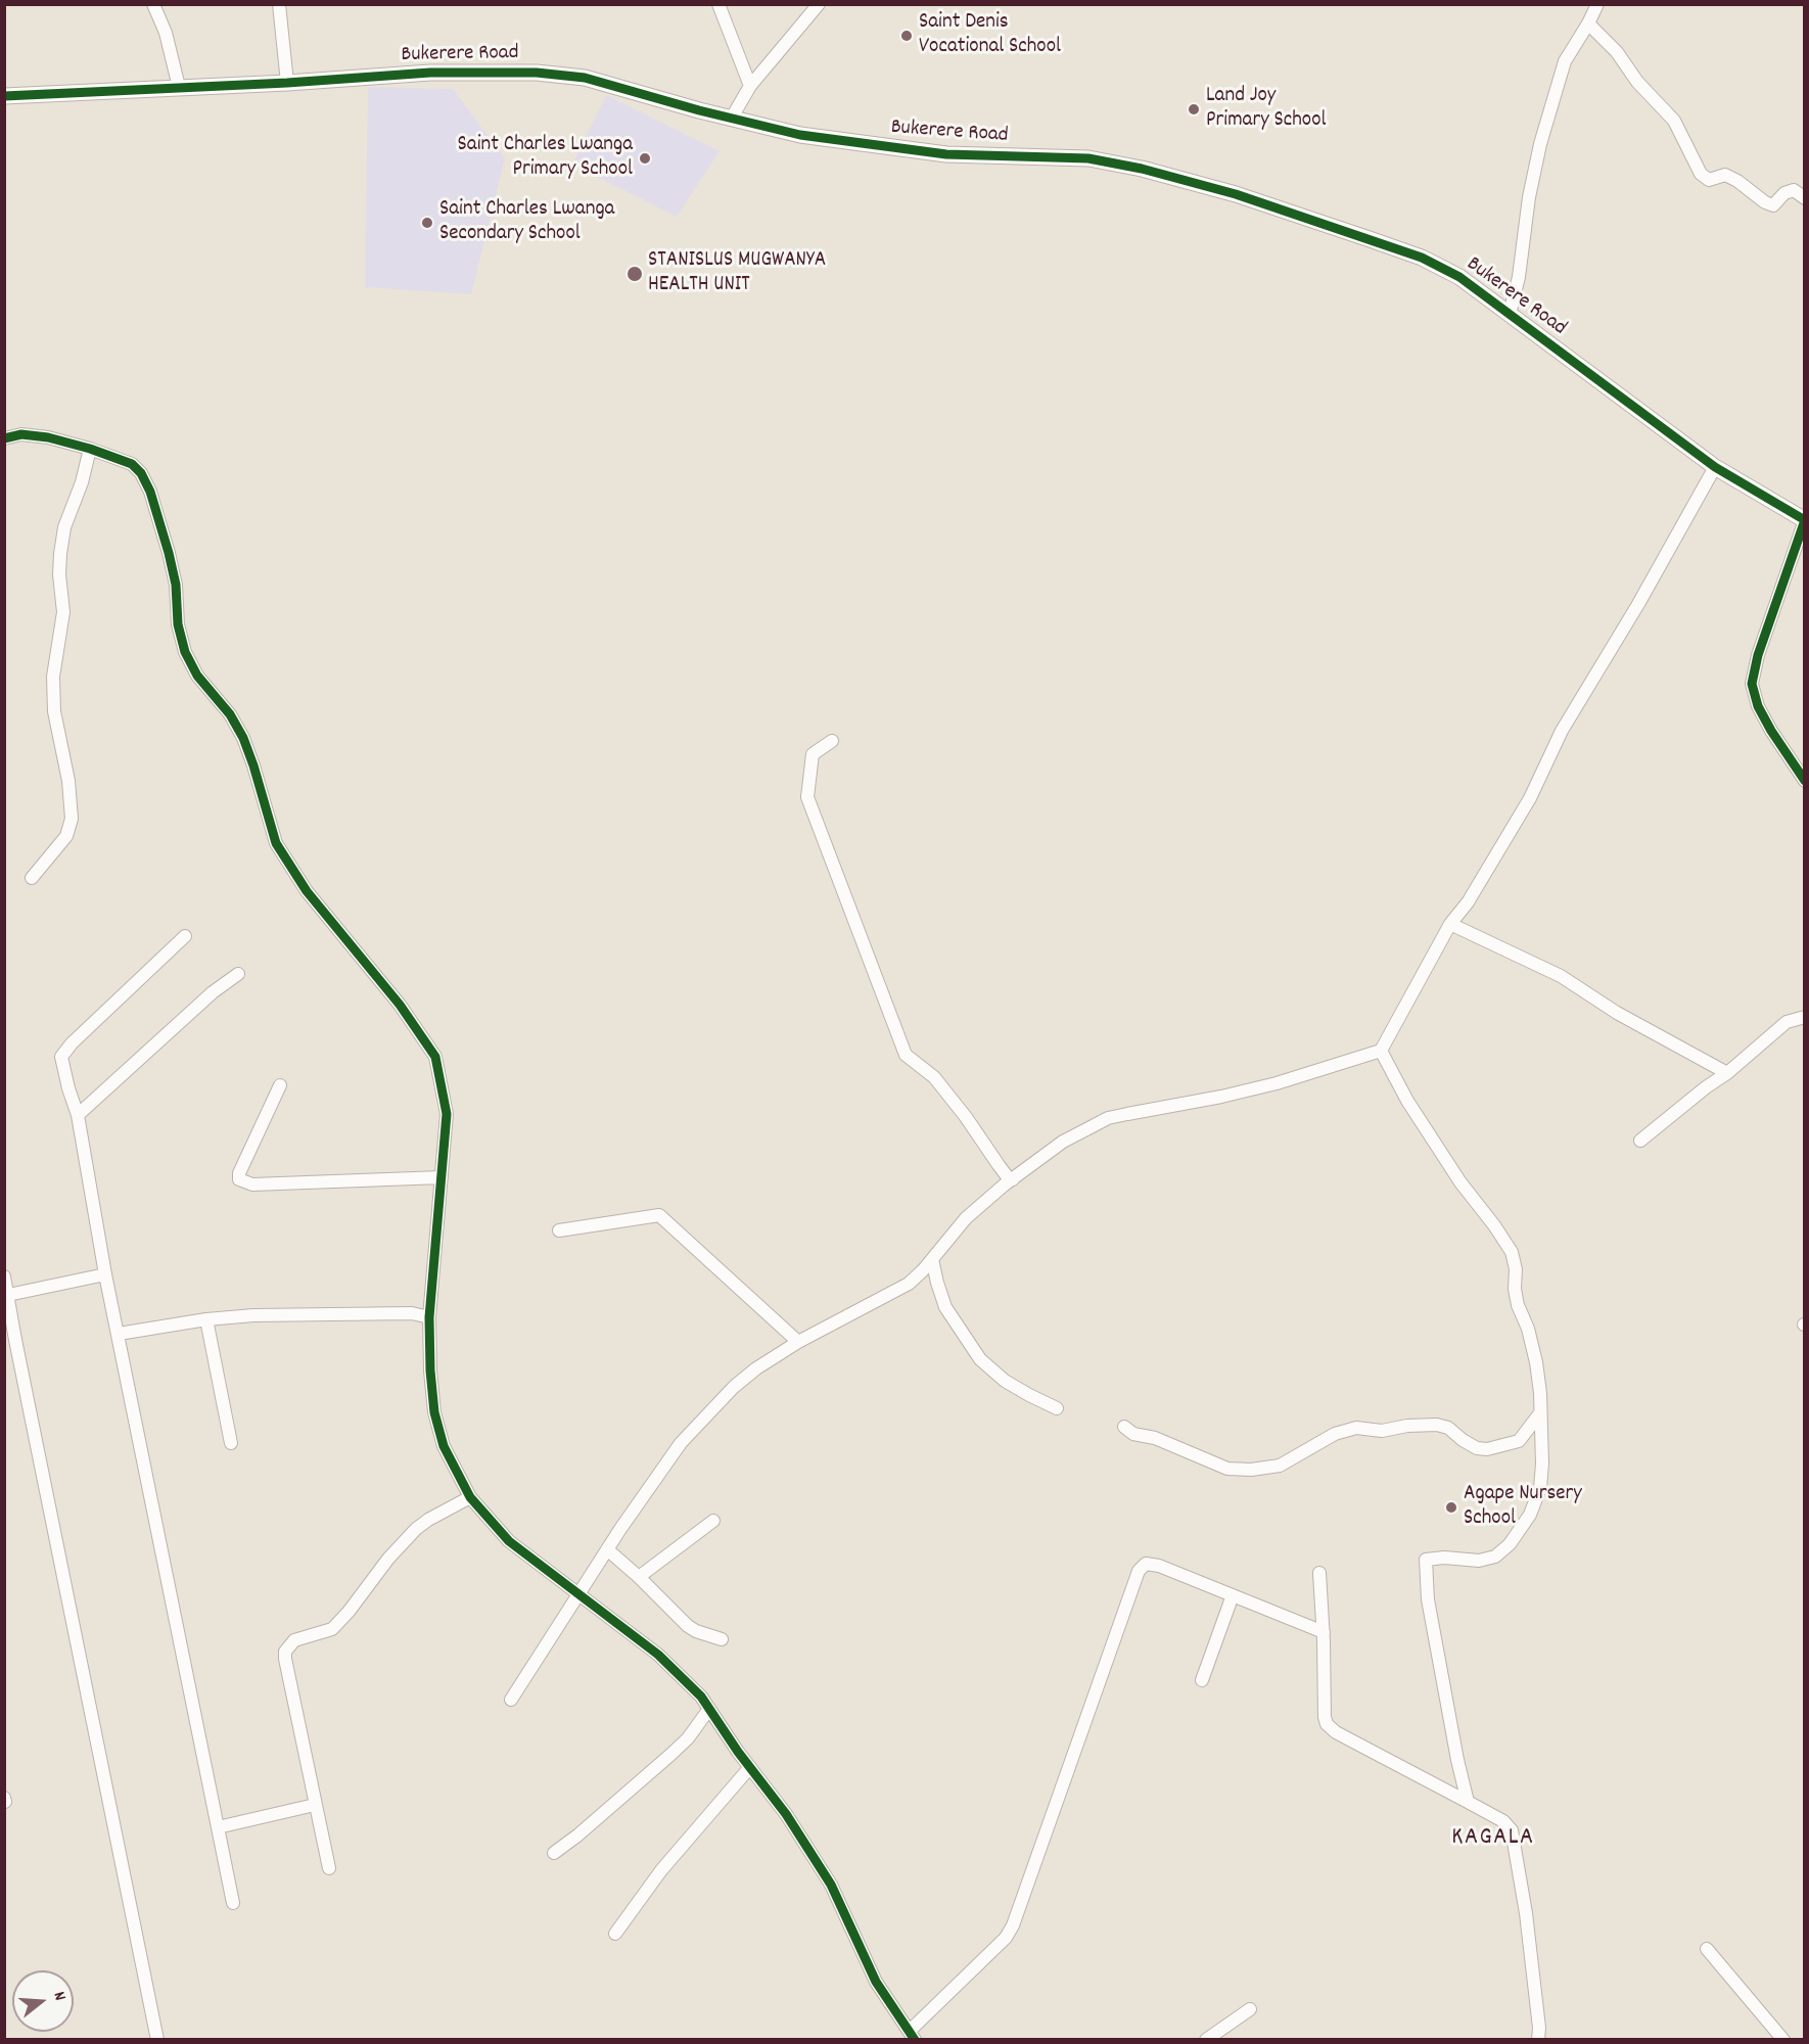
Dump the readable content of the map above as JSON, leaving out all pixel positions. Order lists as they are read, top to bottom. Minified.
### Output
{"streets":{"street":["Bukerere Road"]},"districts":["KAGALA"],"places":["Saint Denis Vocational School","Land Joy Primary School","Saint Charles Lwanga Primary School","Saint Charles Lwanga Secondary School","STANISLUS MUGWANYA HEALTH UNIT","Agape Nursery School"],"north":"right"}
